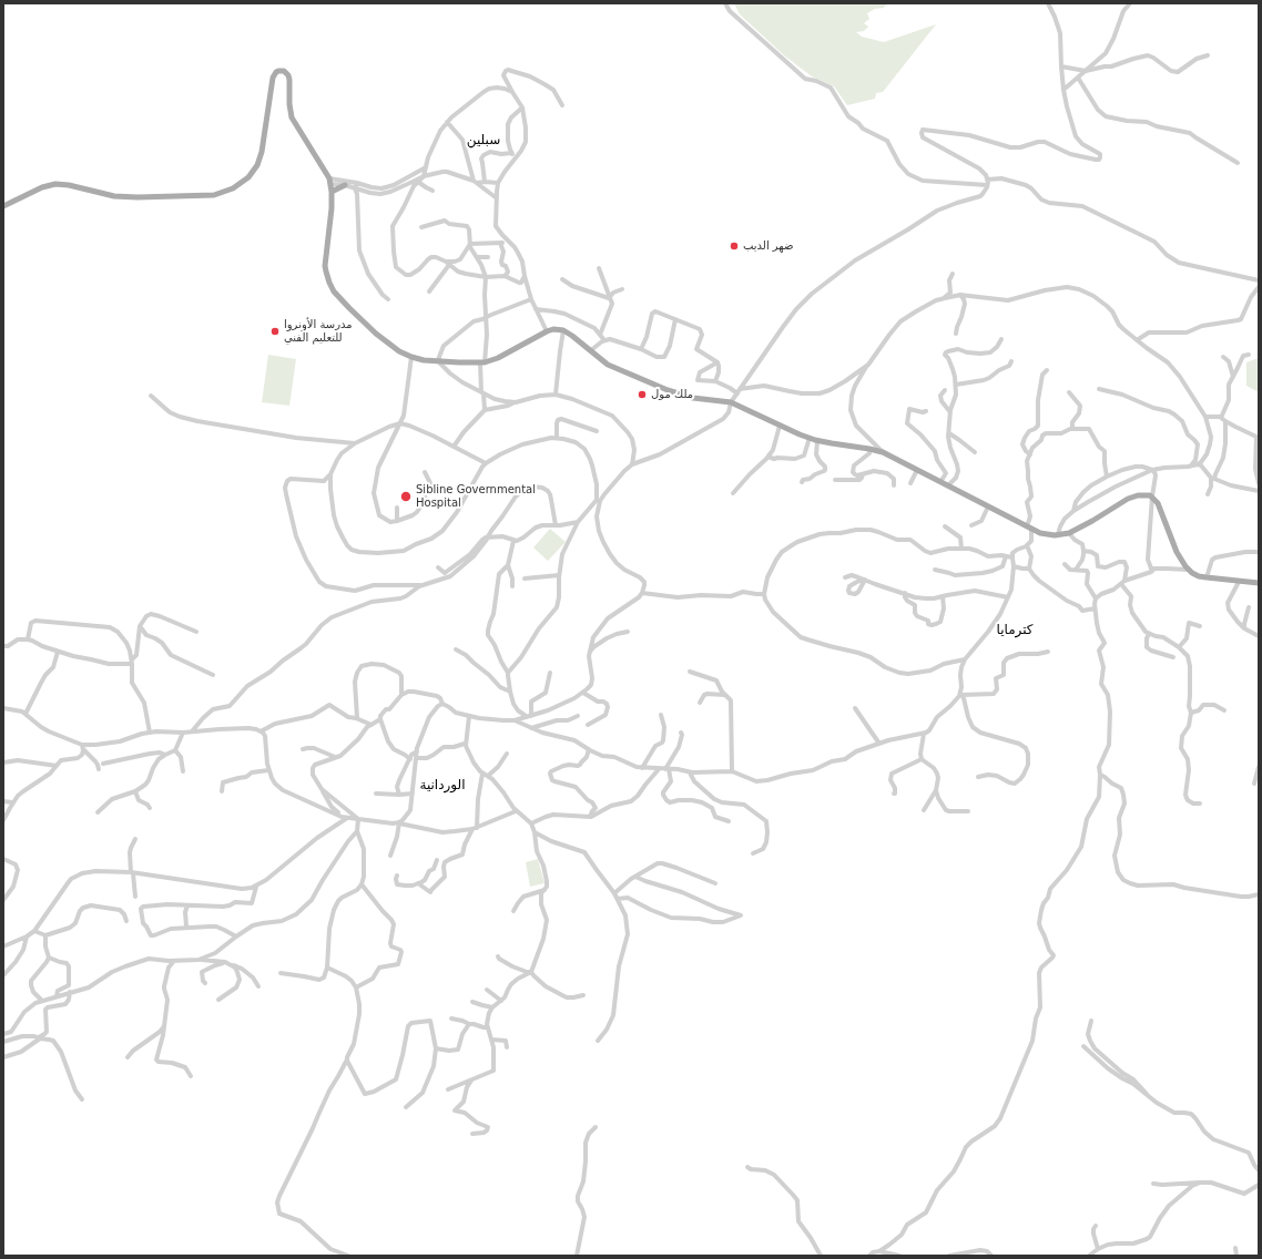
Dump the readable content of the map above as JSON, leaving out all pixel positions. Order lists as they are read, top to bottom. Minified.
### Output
{"districts":["سبلين","كترمايا","الوردانية"],"places":["ضهر الديب","مدرسة الأونروا للتعليم الفني","ملك مول","Sibline Governmental Hospital"]}
